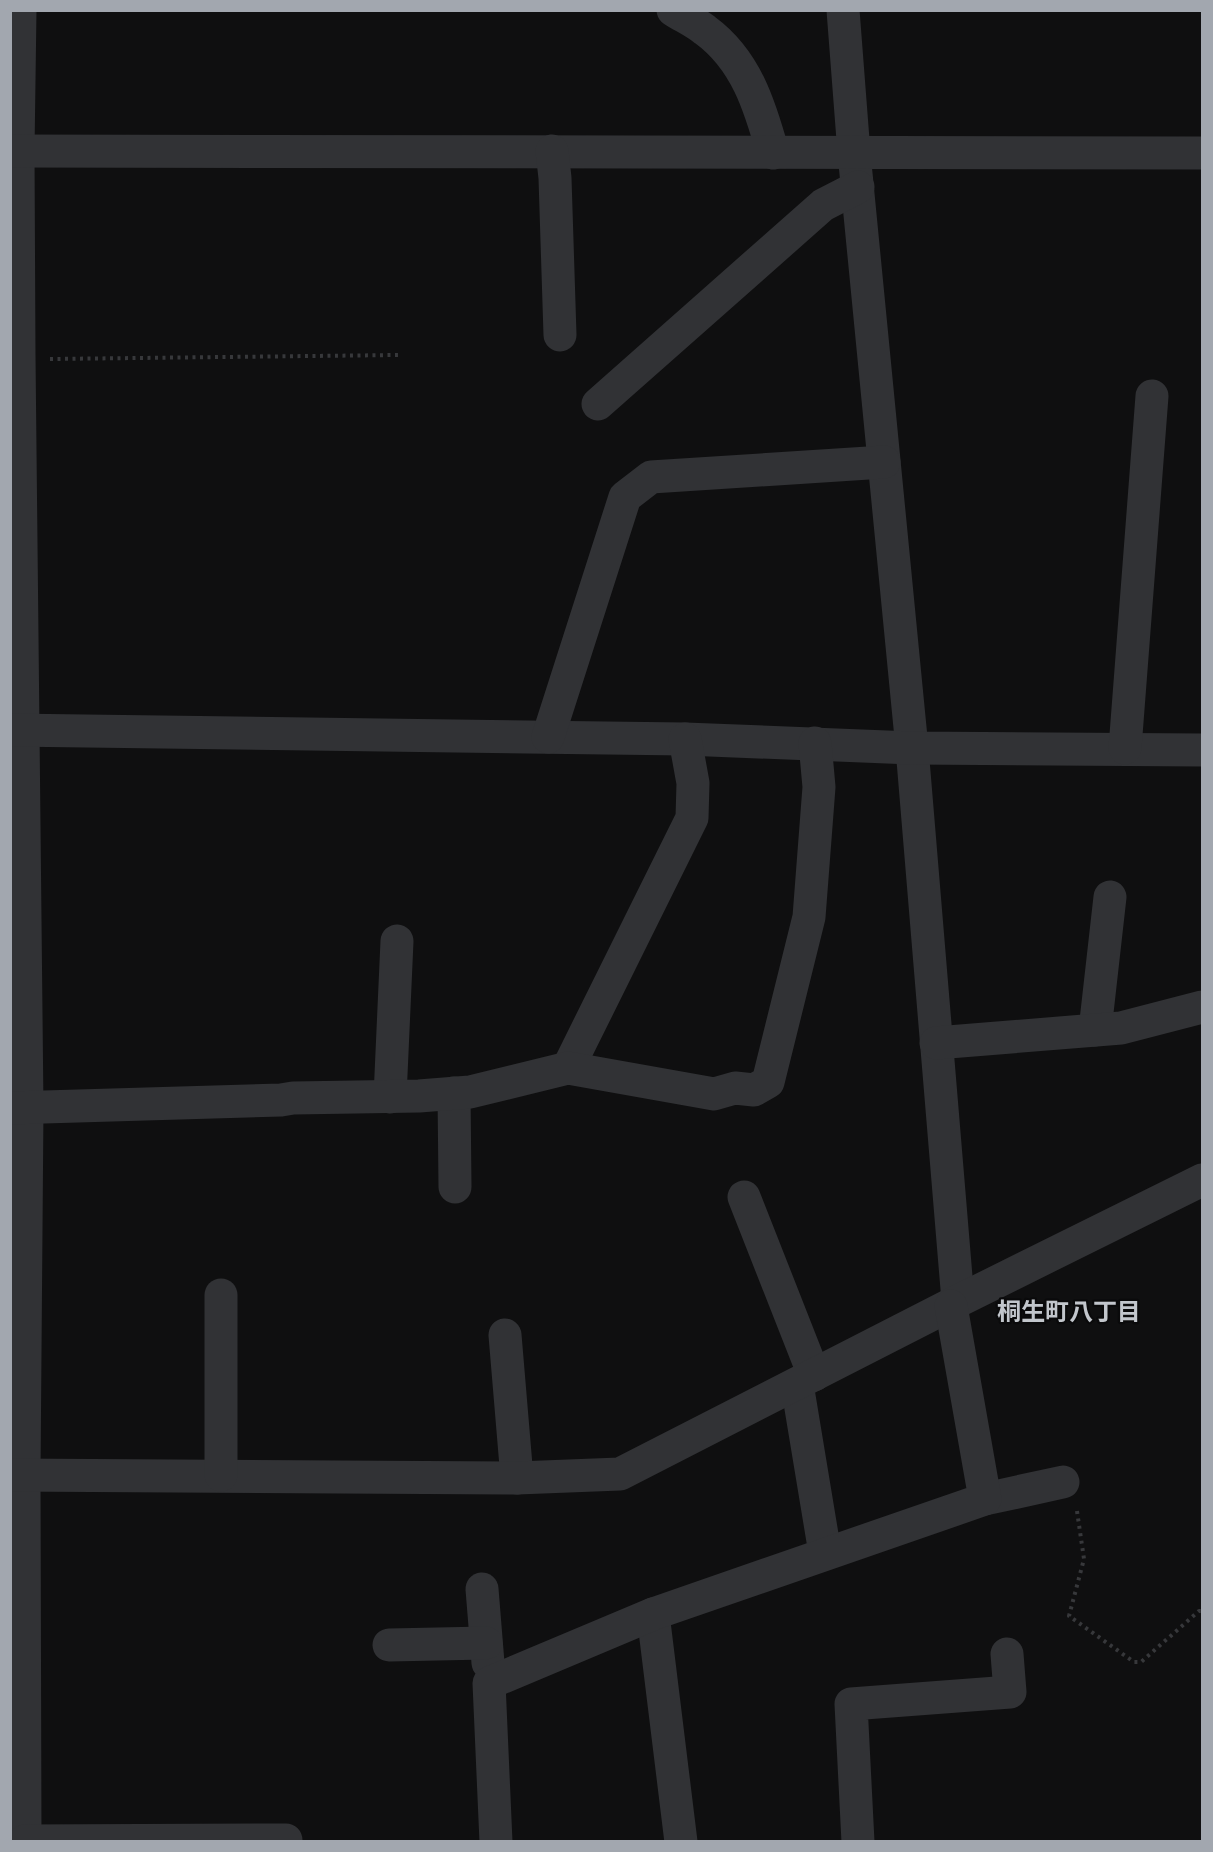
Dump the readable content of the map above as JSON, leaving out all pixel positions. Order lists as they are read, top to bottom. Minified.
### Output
{"districts":["桐生町八丁目"]}
